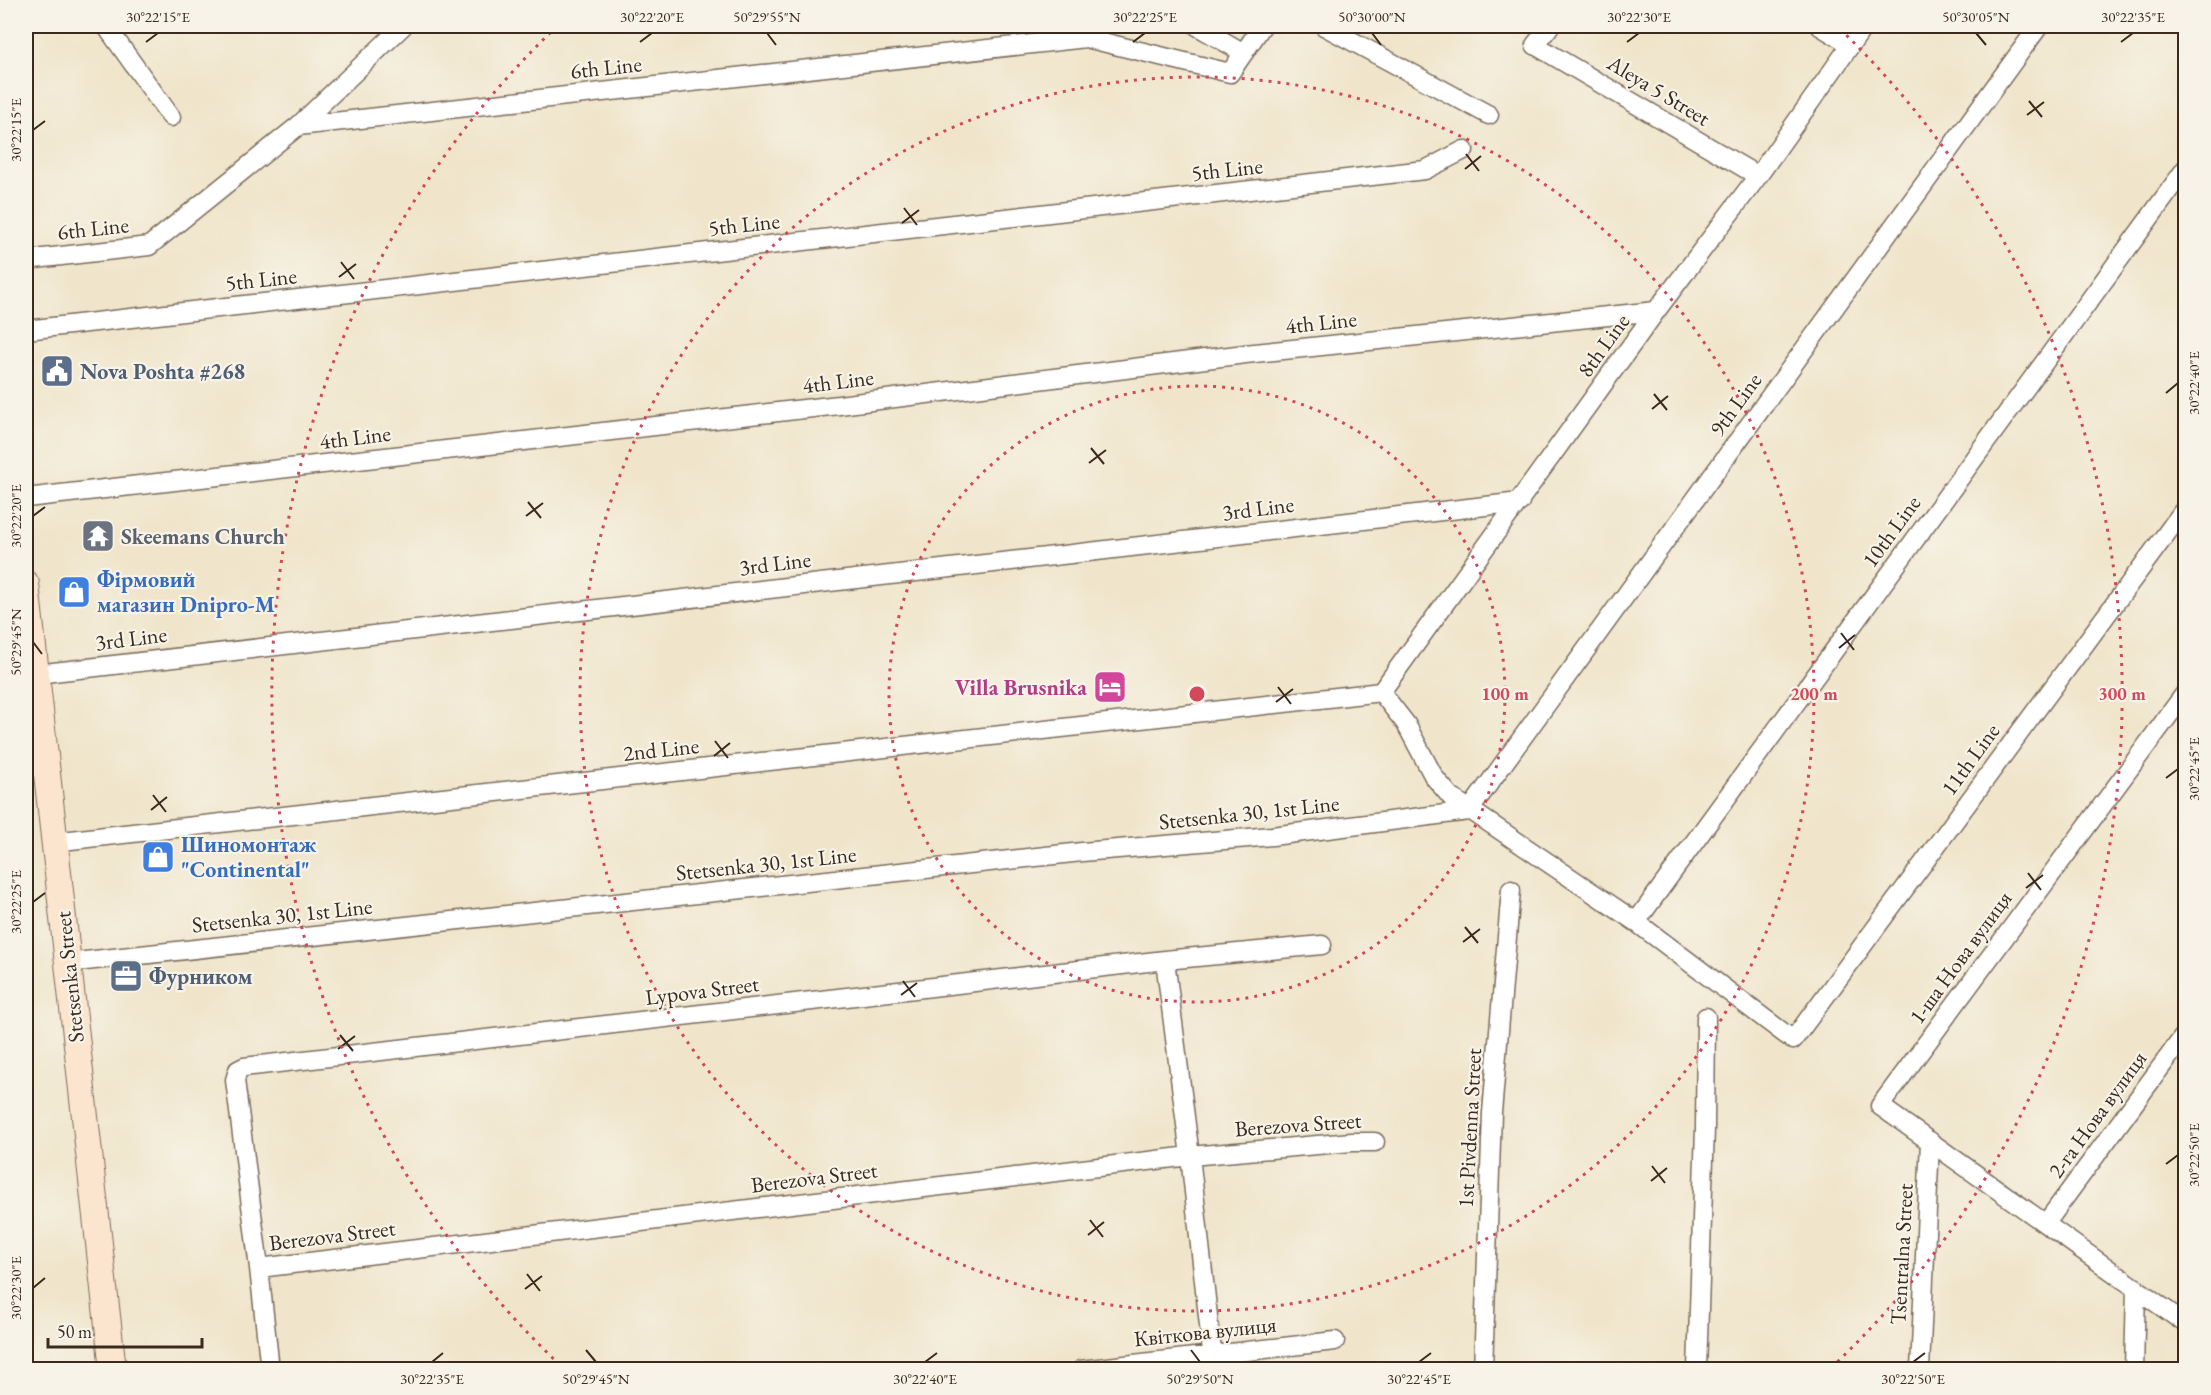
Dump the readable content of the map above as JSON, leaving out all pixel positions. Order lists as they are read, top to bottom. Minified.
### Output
{"streets":{"main road":["Stetsenka Street"],"street":["6th Line","Aleya 5 Street","5th Line","4th Line","8th Line","9th Line","3rd Line","10th Line","2nd Line","11th Line","Stetsenka 30, 1st Line","1-ша Нова вулиця","Lypova Street","2-га Нова вулиця","Berezova Street","1st Pivdenna Street","Tsentralna Street","Квіткова вулиця"]},"crossings":[["Aleya 5 Street","8th Line"],["4th Line","8th Line"],["8th Line","3rd Line"],["8th Line","2nd Line"],["9th Line","Stetsenka 30, 1st Line"],["3rd Line","Stetsenka Street"],["10th Line","11th Line"],["2nd Line","Stetsenka Street"],["Stetsenka 30, 1st Line","Stetsenka Street"],["1-ша Нова вулиця","Tsentralna Street"],["Lypova Street","Berezova Street"]],"places":{"public building":["Nova Poshta #268"],"temple":["Skeemans Church"],"shop":["Фірмовий магазин Dnipro-M","Шиномонтаж \"Continental\""],"hotel":["Villa Brusnika"],"office":["Фурником"]},"scale_bar":"50 m","coordinates":["30°22'15\"E","30°22'20\"E","50°29'55\"N","30°22'25\"E","50°30'00\"N","30°22'30\"E","50°30'05\"N","30°22'35\"E","30°22'40\"E","50°29'45\"N","30°22'45\"E","30°22'50\"E","50°29'50\"N"],"rings":["100 m","200 m","300 m"]}
